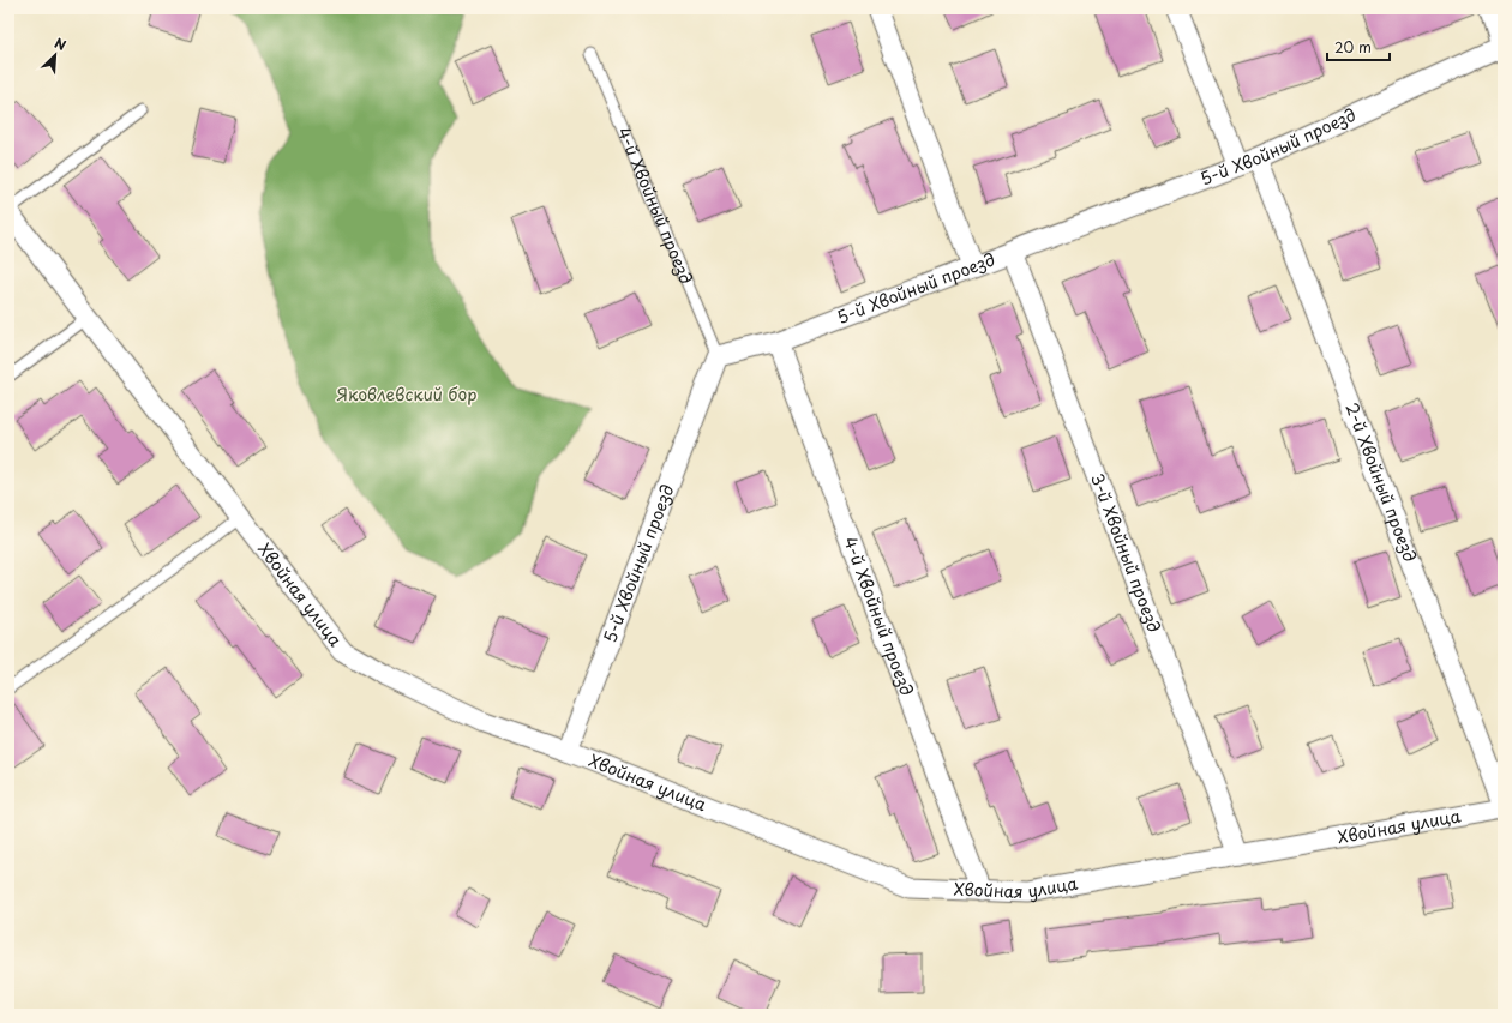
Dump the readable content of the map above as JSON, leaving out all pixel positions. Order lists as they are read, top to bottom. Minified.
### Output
{"streets":{"street":["5-й Хвойный проезд","4-й Хвойный проезд","2-й Хвойный проезд","3-й Хвойный проезд","Хвойная улица"]},"crossings":[["5-й Хвойный проезд","4-й Хвойный проезд"],["5-й Хвойный проезд","2-й Хвойный проезд"],["5-й Хвойный проезд","3-й Хвойный проезд"],["5-й Хвойный проезд","Хвойная улица"],["4-й Хвойный проезд","Хвойная улица"],["2-й Хвойный проезд","Хвойная улица"],["3-й Хвойный проезд","Хвойная улица"]],"parks":["Яковлевский бор"],"scale_bar":"20 m","north":"top right"}
